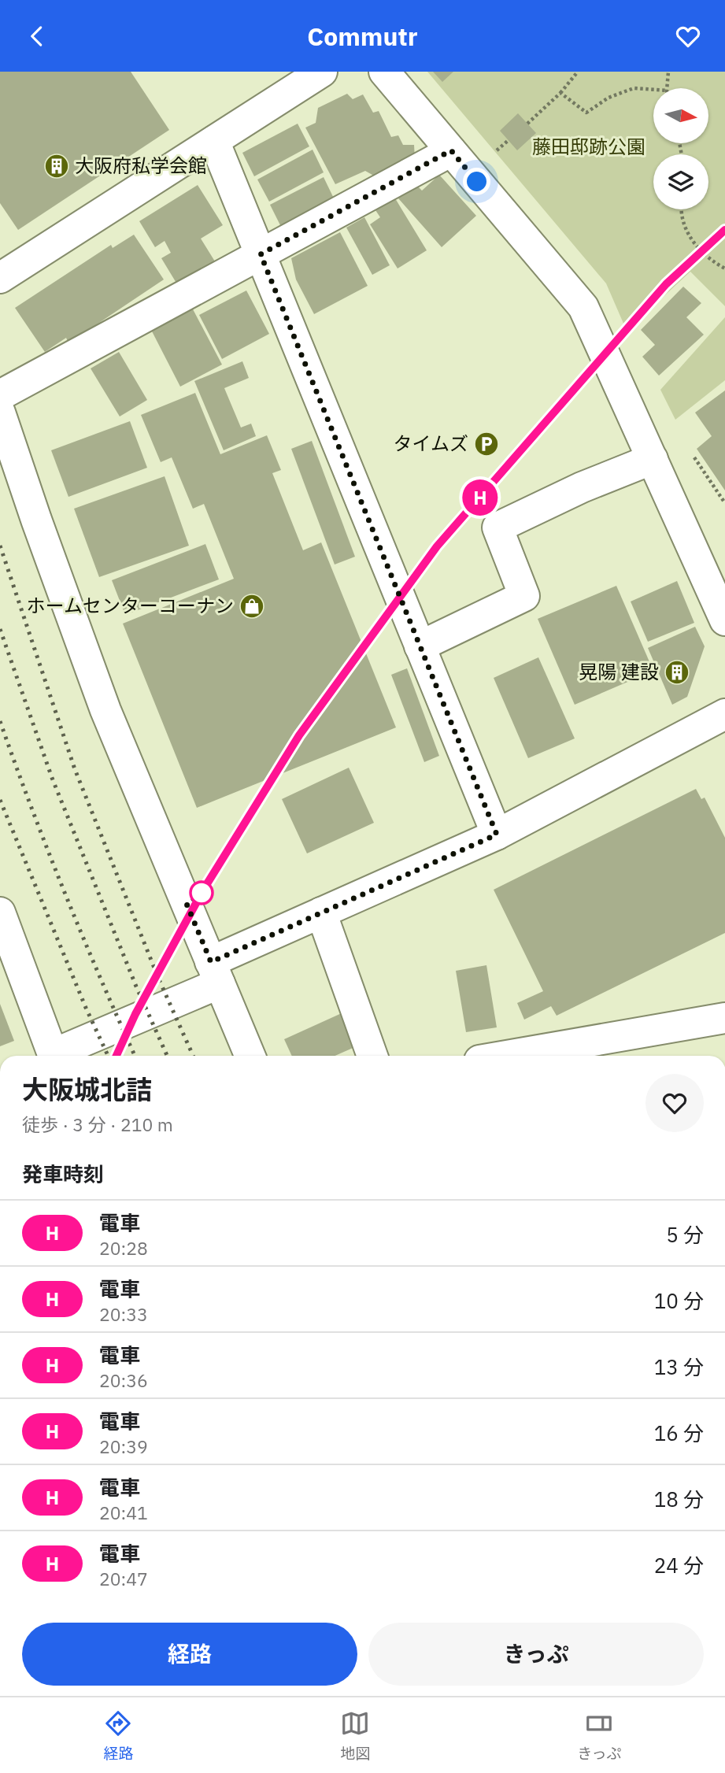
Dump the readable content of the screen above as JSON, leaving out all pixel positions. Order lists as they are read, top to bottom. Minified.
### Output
{"parks":["藤田邸跡公園"],"places":{"building":["大阪府私学会館","晃陽 建設"],"parking":["タイムズ"],"shop":["ホームセンターコーナン"]},"north":"right","page":{"header":"Commutr","on_map":"H","heading":[["大阪城北詰","徒歩 · 3 分 · 210 m"],"発車時刻"],"list":[{"mark":"H","name":"電車","note":"20:28","value":"5 分"},{"mark":"H","name":"電車","note":"20:33","value":"10 分"},{"mark":"H","name":"電車","note":"20:36","value":"13 分"},{"mark":"H","name":"電車","note":"20:39","value":"16 分"},{"mark":"H","name":"電車","note":"20:41","value":"18 分"},{"mark":"H","name":"電車","note":"20:47","value":"24 分"}],"buttons":["経路","きっぷ"],"tabs":["経路","地図","きっぷ"]}}
